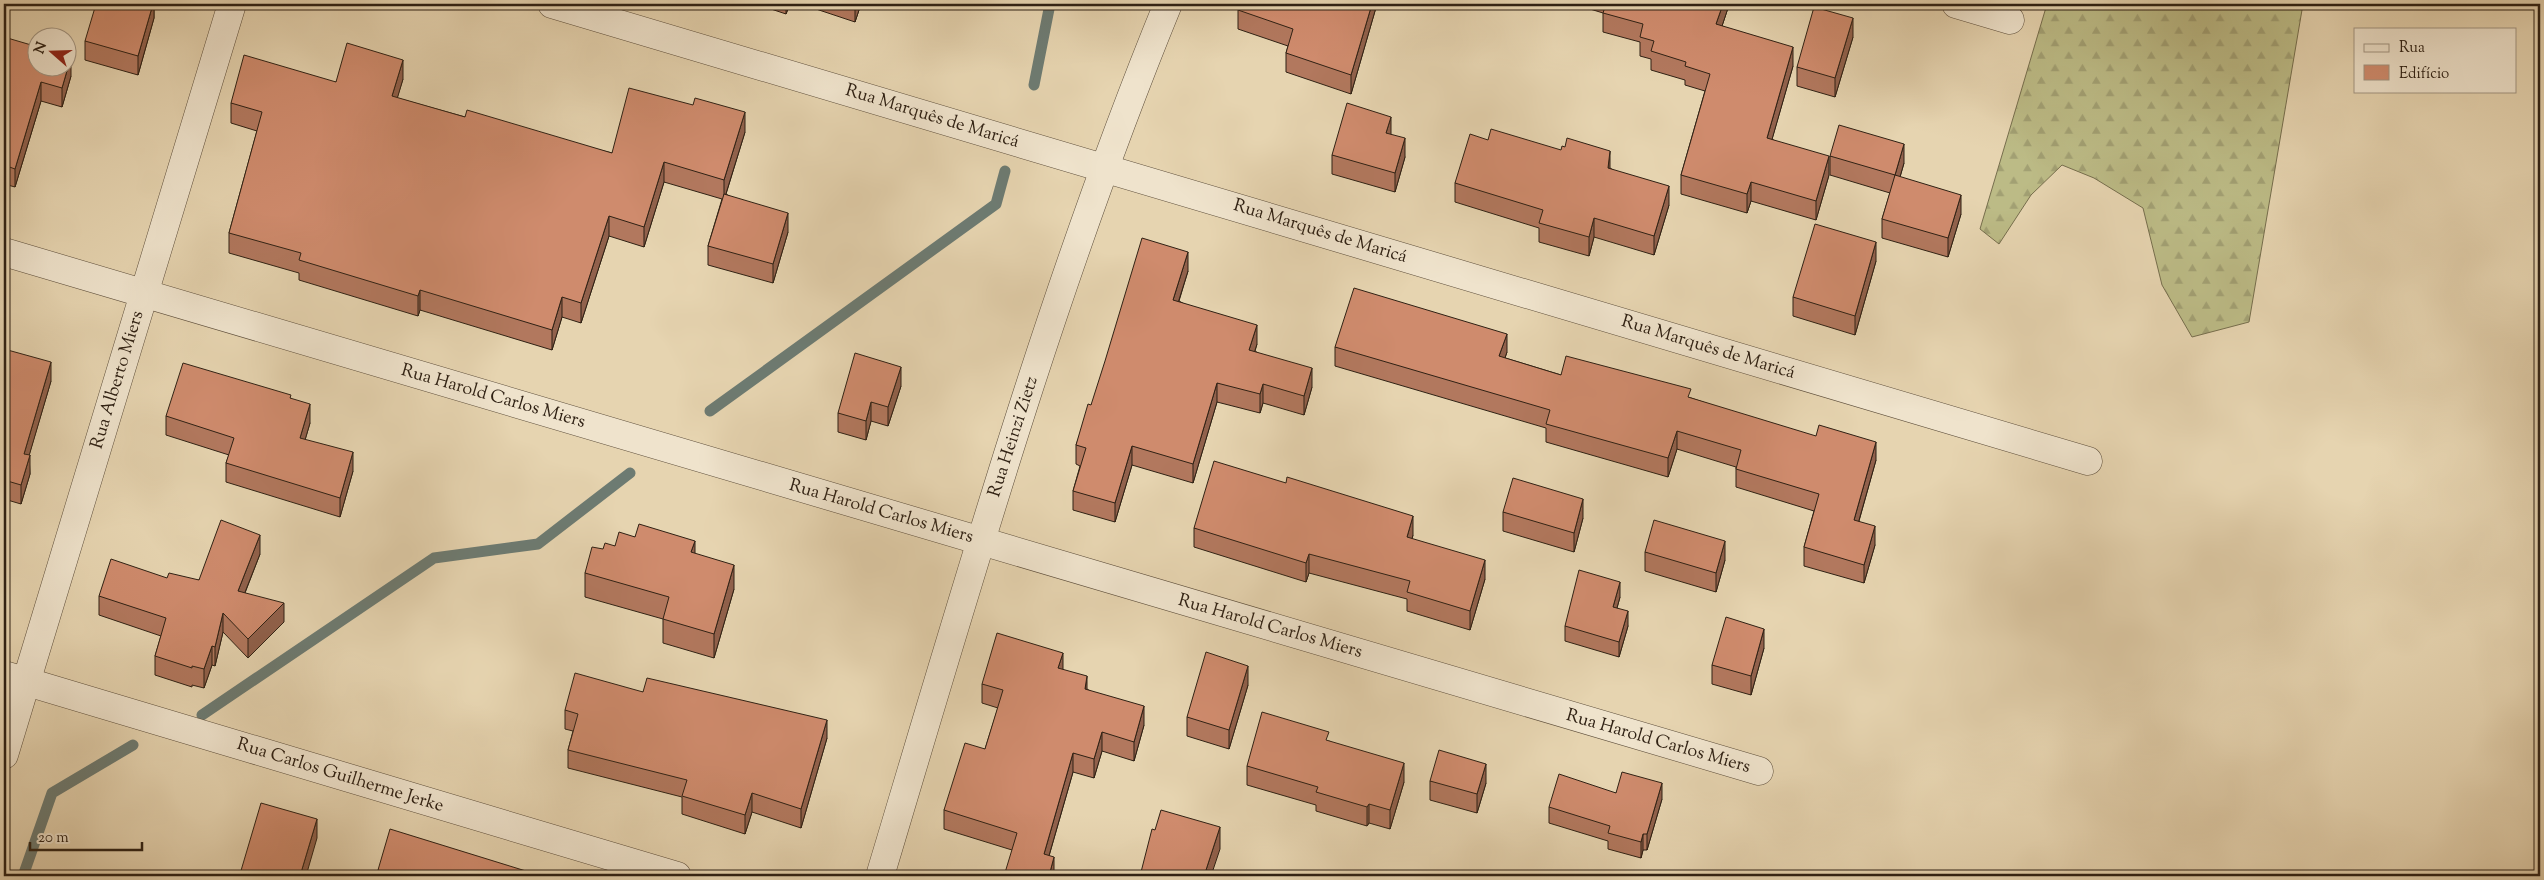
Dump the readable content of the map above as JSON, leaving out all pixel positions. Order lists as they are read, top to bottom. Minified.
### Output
{"streets":{"street":["Rua Marquês de Maricá","Rua Alberto Miers","Rua Harold Carlos Miers","Rua Heinzi Zietz","Rua Carlos Guilherme Jerke"]},"crossings":[["Rua Marquês de Maricá","Rua Heinzi Zietz"],["Rua Alberto Miers","Rua Harold Carlos Miers"],["Rua Alberto Miers","Rua Carlos Guilherme Jerke"],["Rua Harold Carlos Miers","Rua Heinzi Zietz"]],"legend":["Rua","Edifício"],"scale_bar":"20 m","north":"left"}
